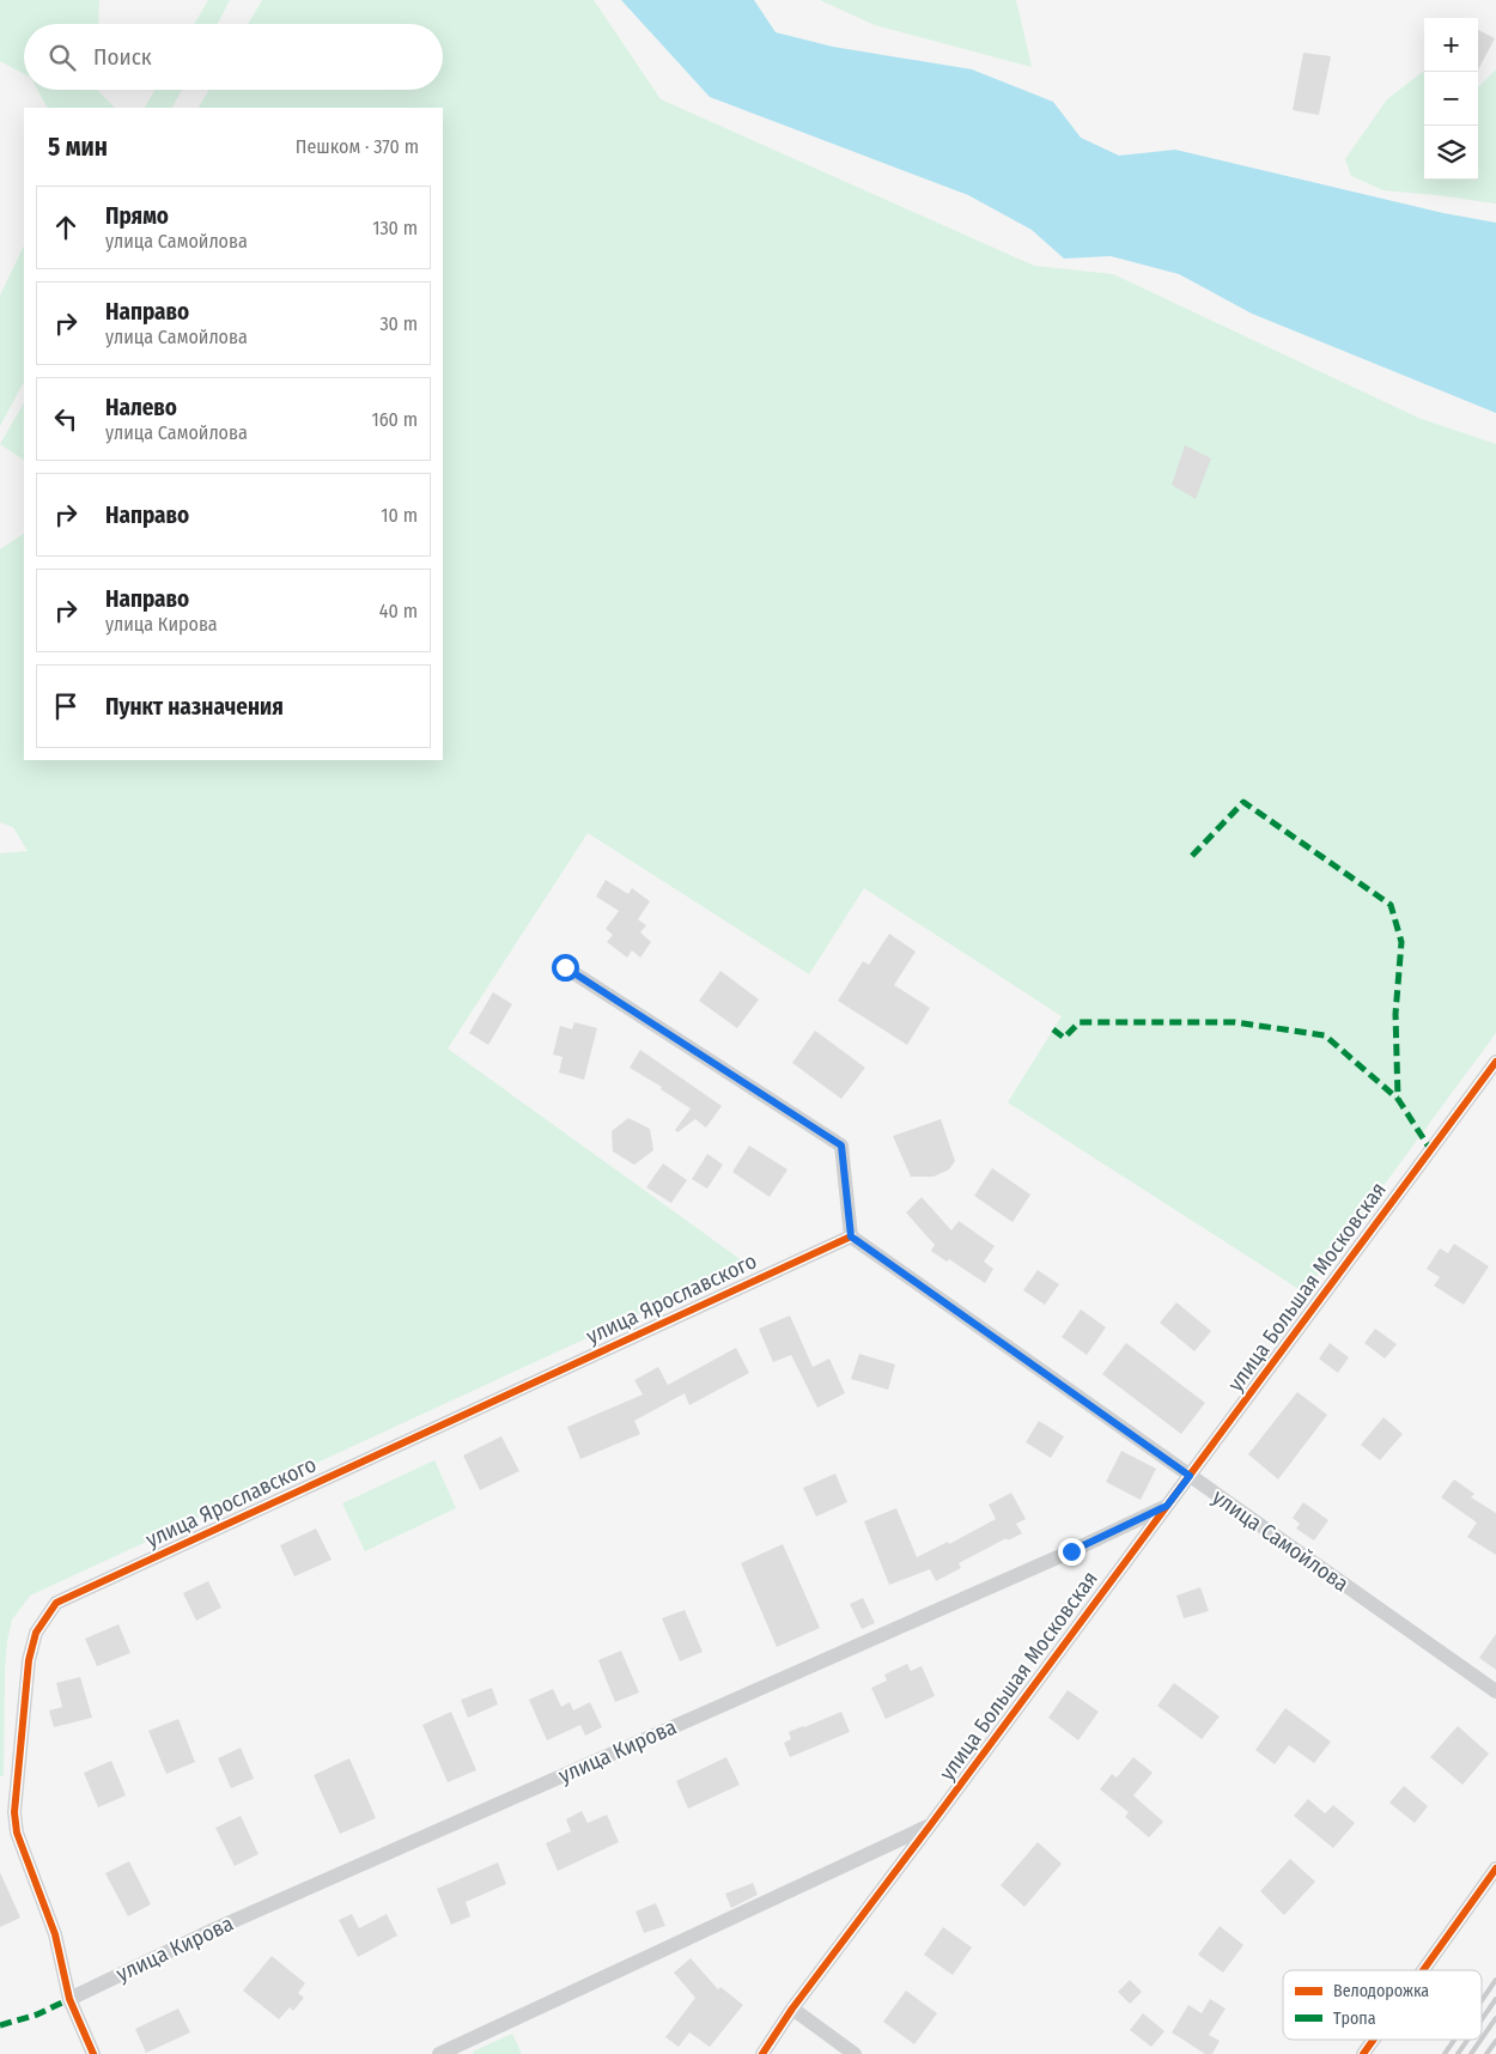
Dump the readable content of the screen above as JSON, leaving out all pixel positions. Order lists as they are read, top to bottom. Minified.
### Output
{"streets":{"street":["улица Большая Московская","улица Ярославского","улица Самойлова","улица Кирова"]},"crossings":[["улица Большая Московская","улица Самойлова"],["улица Большая Московская","улица Кирова"],["улица Ярославского","улица Самойлова"],["улица Ярославского","улица Кирова"]],"legend":["Велодорожка","Тропа"],"page":{"map_buttons":["+","−"],"search":"Поиск","heading":["5 мин","Пешком · 370 m"],"list":[["Прямо","улица Самойлова","130 m"],["Направо","улица Самойлова","30 m"],["Налево","улица Самойлова","160 m"],["Направо","10 m"],["Направо","улица Кирова","40 m"],"Пункт назначения"]}}
